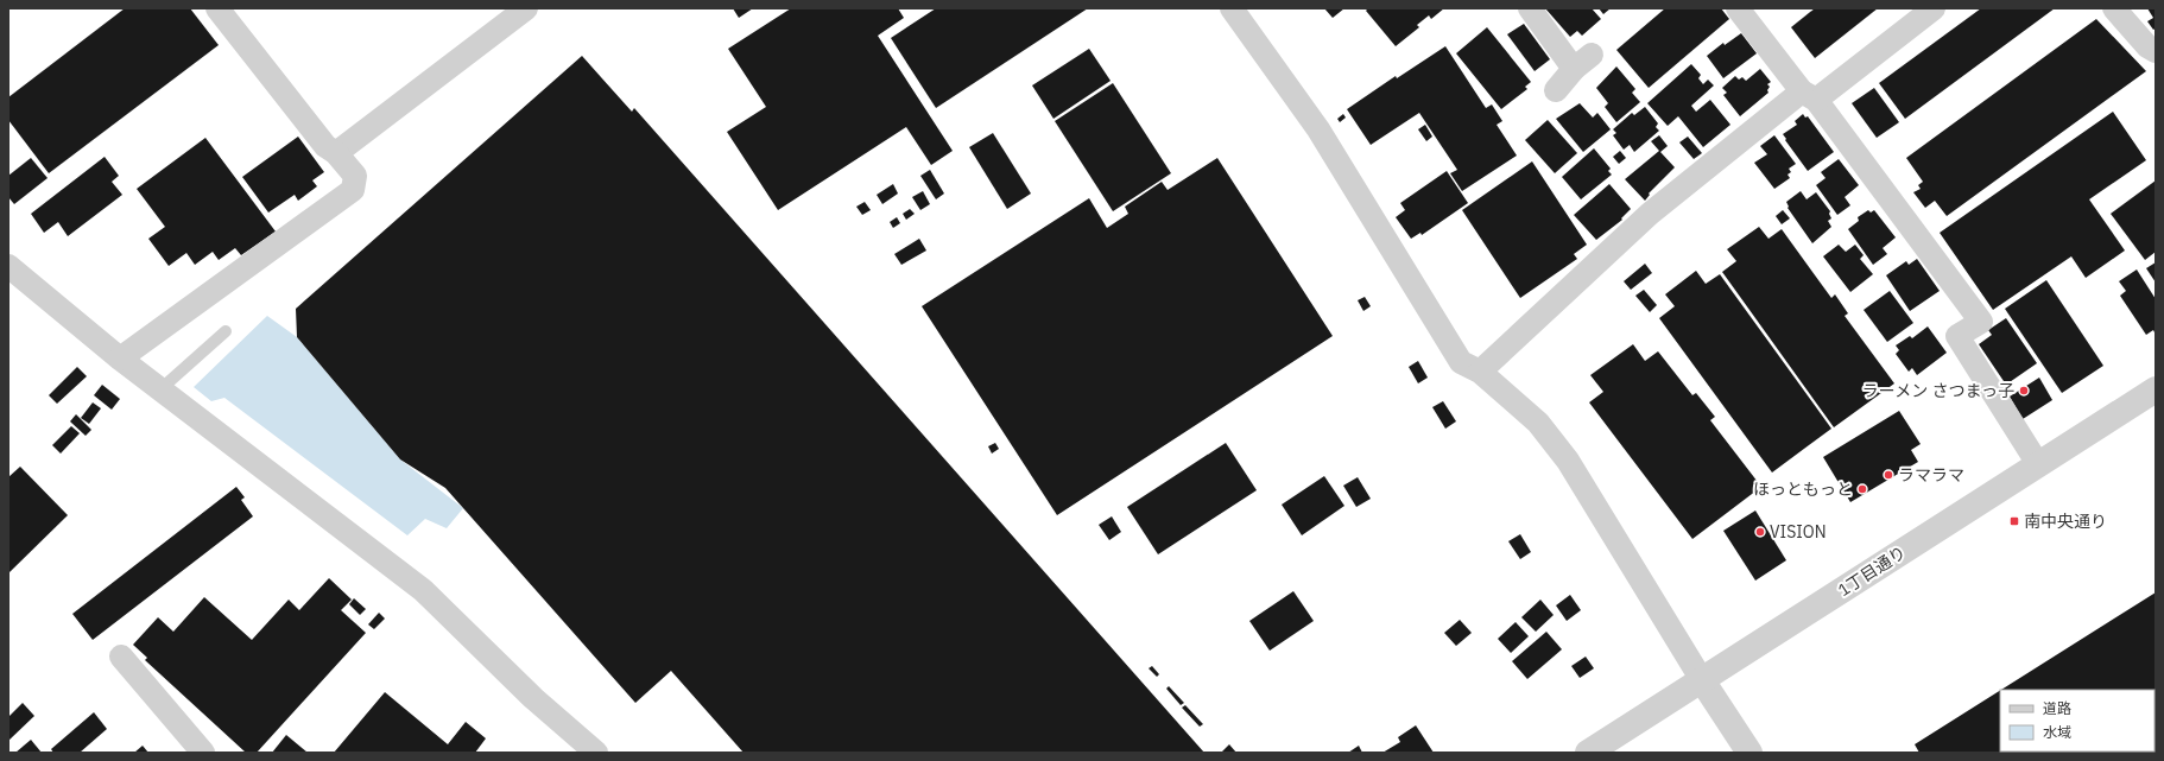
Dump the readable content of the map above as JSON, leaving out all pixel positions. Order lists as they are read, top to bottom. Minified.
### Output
{"streets":{"street":["1丁目通り"]},"places":{"other":["ラーメン さつまっ子","ラマラマ","ほっともっと","VISION"],"transit":["南中央通り"]},"legend":["道路","水域"]}
